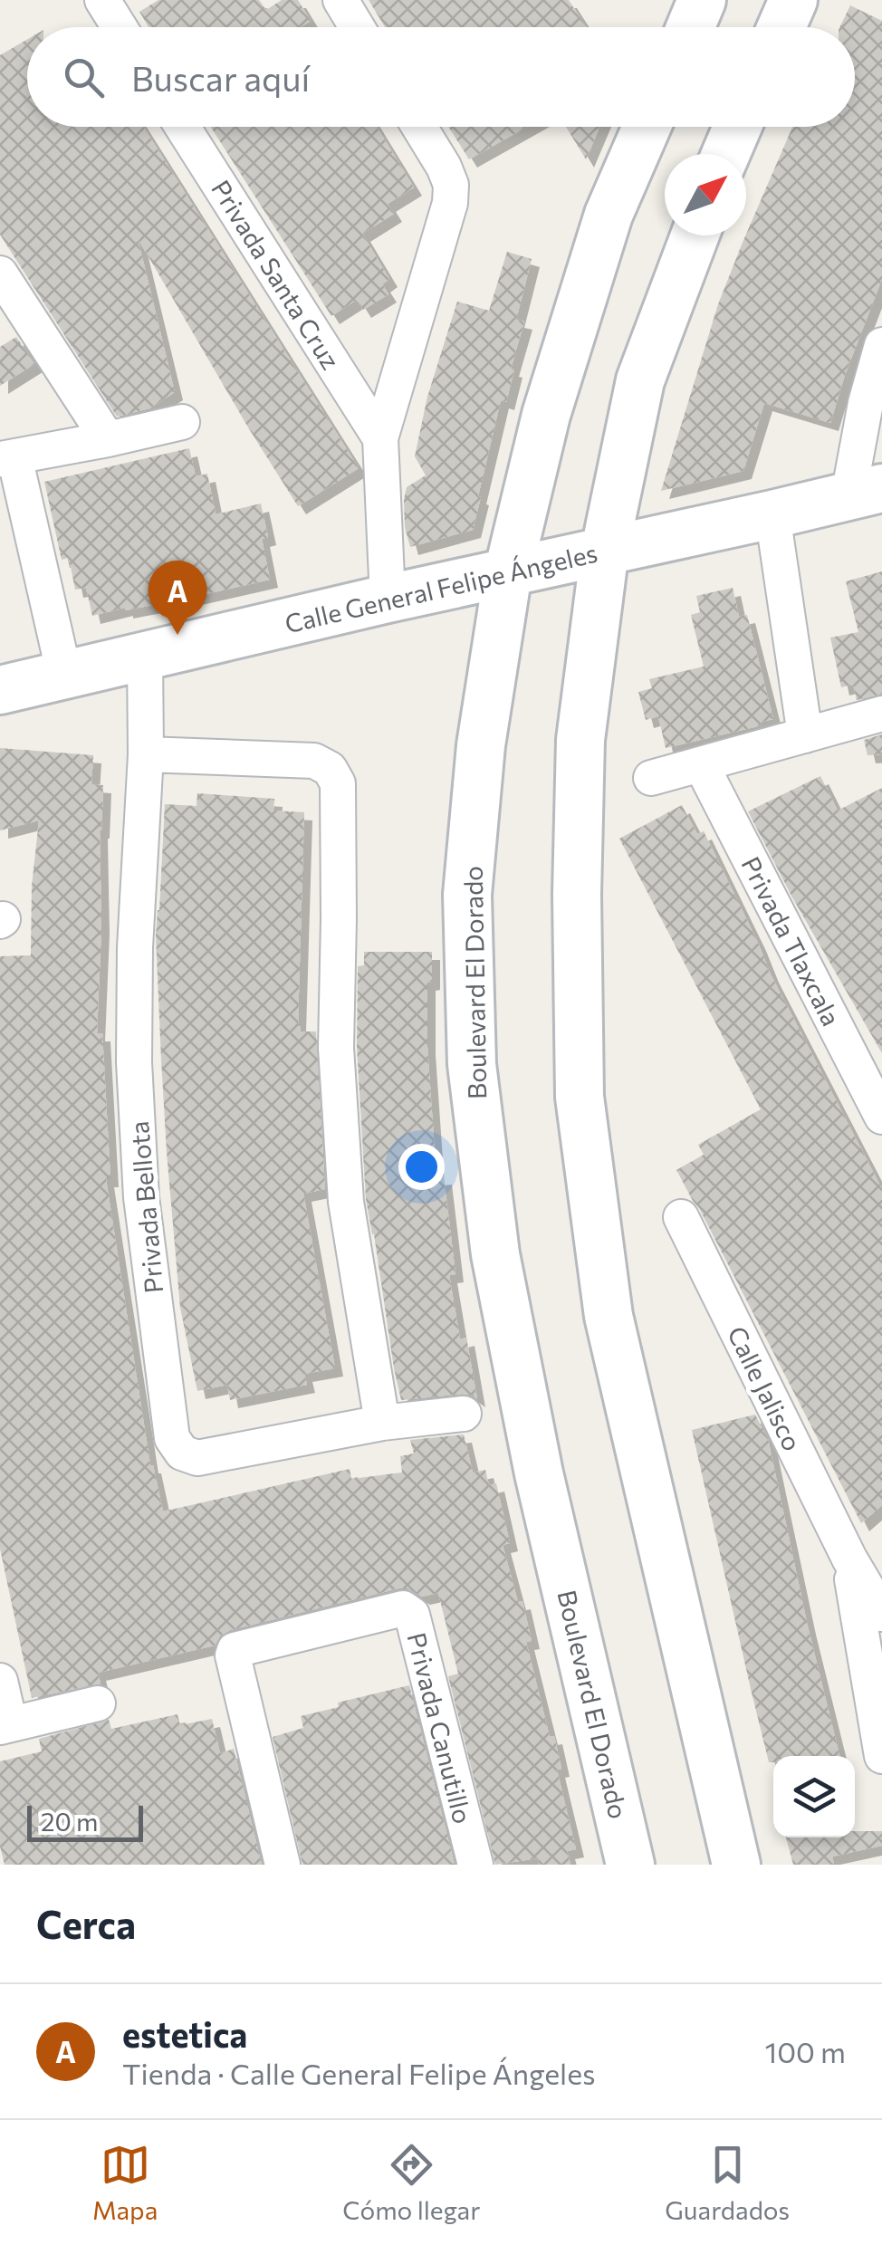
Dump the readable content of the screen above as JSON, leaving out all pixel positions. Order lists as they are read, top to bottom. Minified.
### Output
{"streets":{"main road":["Calle General Felipe Ángeles","Boulevard El Dorado"],"street":["Privada Santa Cruz","Privada Tlaxcala","Privada Bellota","Calle Jalisco","Privada Canutillo"]},"crossings":[["Privada Santa Cruz","Calle General Felipe Ángeles"],["Calle General Felipe Ángeles","Boulevard El Dorado"],["Calle General Felipe Ángeles","Privada Bellota"]],"scale_bar":"20 m","north":"top right","page":{"search":"Buscar aquí","pins":"A","scale":"20 m","heading":"Cerca","list":[{"mark":"A","name":"estetica","note":"Tienda · Calle General Felipe Ángeles","value":"100 m"}],"nav":["Mapa","Cómo llegar","Guardados"]}}
